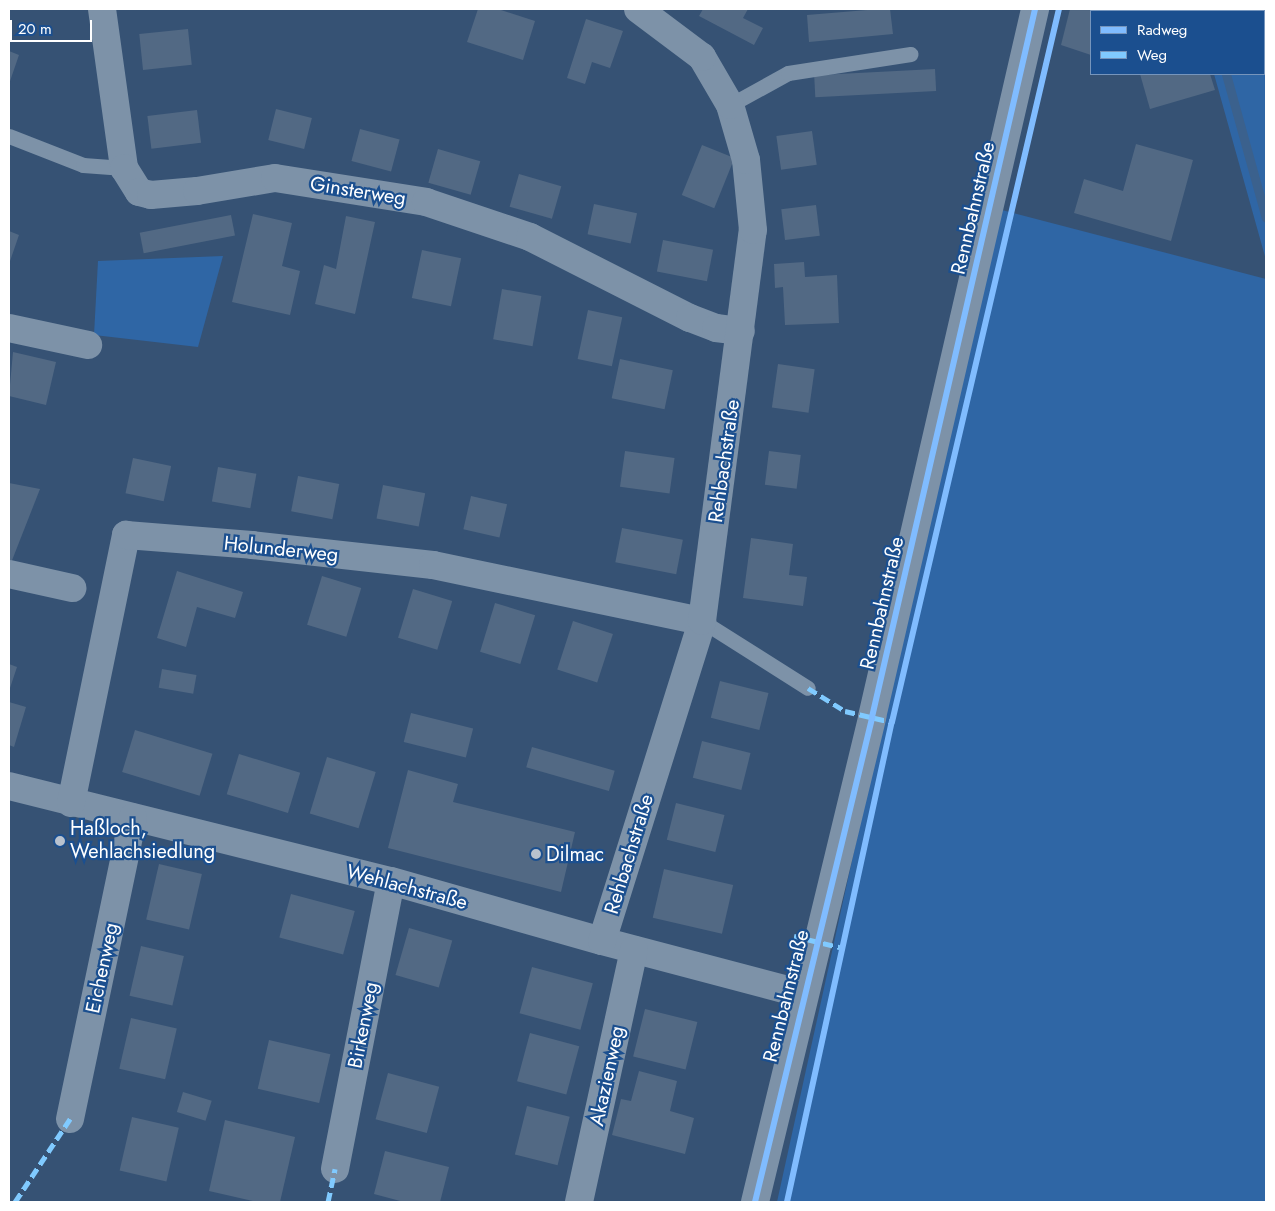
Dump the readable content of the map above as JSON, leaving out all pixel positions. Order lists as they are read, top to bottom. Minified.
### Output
{"streets":{"street":["Ginsterweg","Rennbahnstraße","Rehbachstraße","Holunderweg","Wehlachstraße","Eichenweg","Birkenweg","Akazienweg"]},"crossings":[["Ginsterweg","Rehbachstraße"],["Rennbahnstraße","Wehlachstraße"],["Rehbachstraße","Holunderweg"],["Rehbachstraße","Wehlachstraße"],["Holunderweg","Wehlachstraße"],["Wehlachstraße","Eichenweg"],["Wehlachstraße","Birkenweg"],["Wehlachstraße","Akazienweg"]],"places":["Haßloch, Wehlachsiedlung","Dilmac"],"legend":["Radweg","Weg"],"scale_bar":"20 m"}
